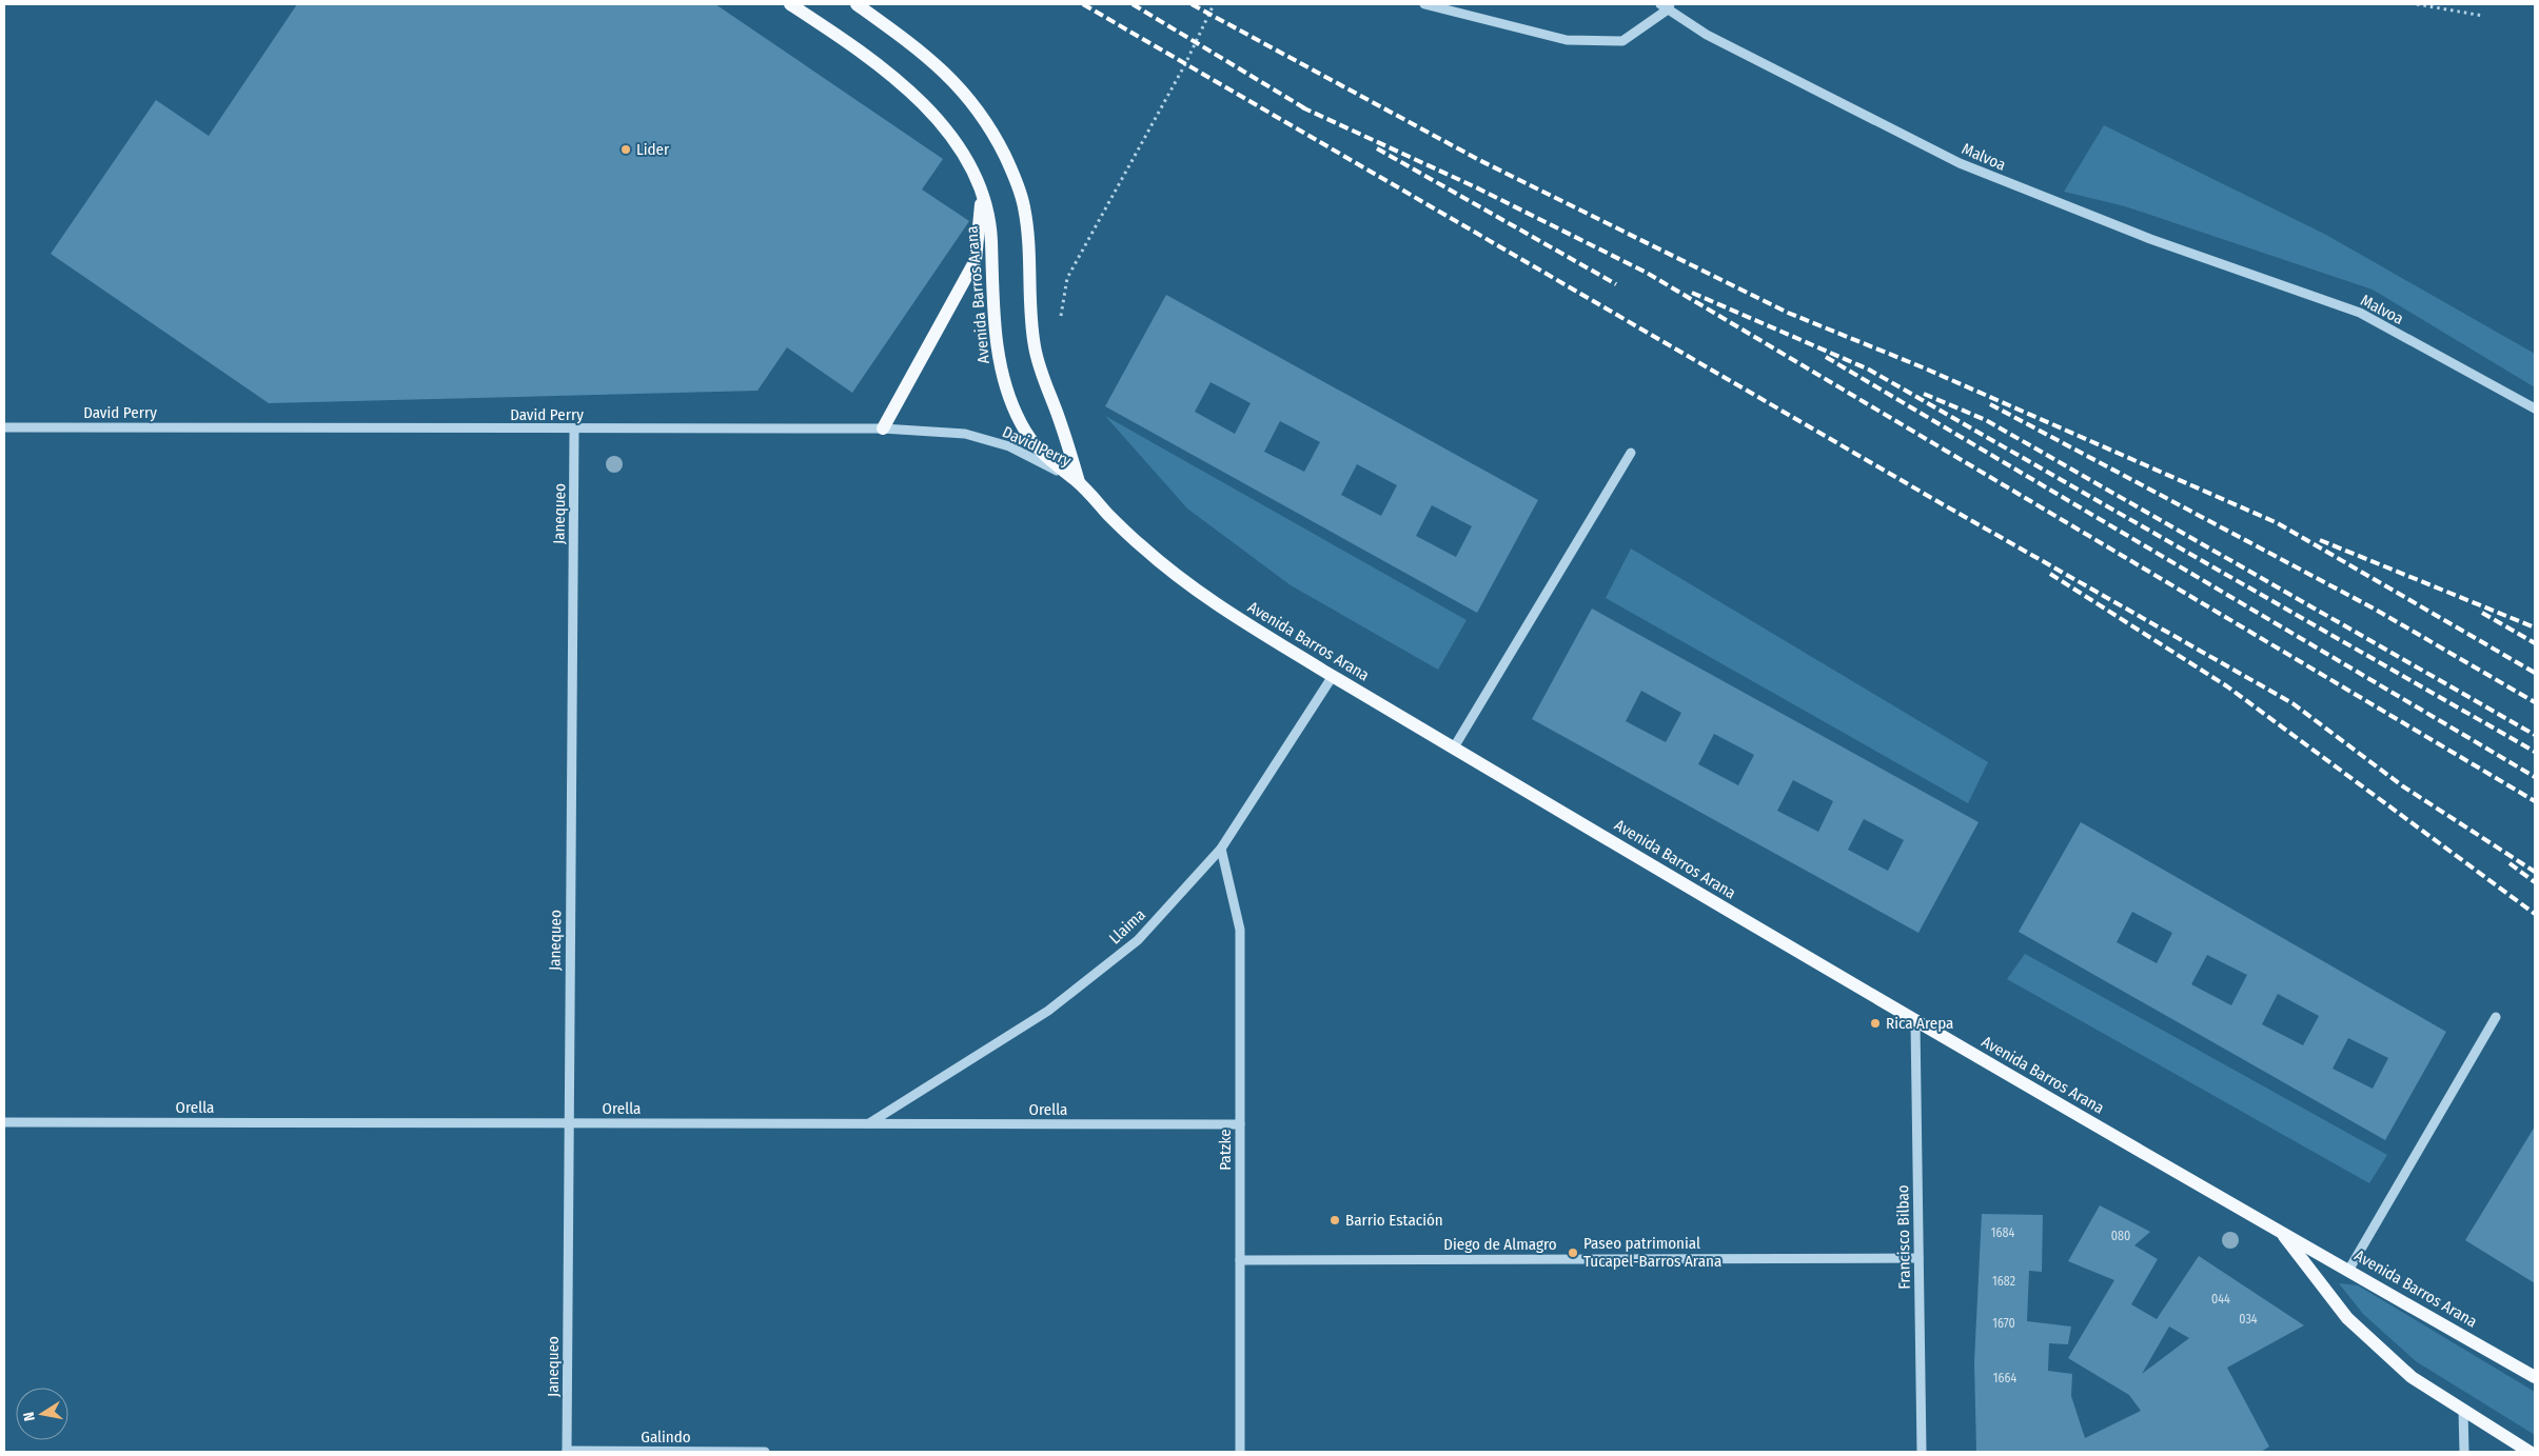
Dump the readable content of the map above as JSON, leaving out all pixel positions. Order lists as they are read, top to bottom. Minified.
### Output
{"streets":{"main road":["Avenida Barros Arana"],"street":["Malvoa","David Perry","Janequeo","Llaima","Orella","Patzke","Francisco Bilbao","Diego de Almagro","Galindo"]},"crossings":[["Avenida Barros Arana","David Perry"],["Avenida Barros Arana","Llaima"],["Avenida Barros Arana","Francisco Bilbao"],["David Perry","Janequeo"],["Janequeo","Orella"],["Janequeo","Galindo"],["Llaima","Orella"],["Llaima","Patzke"],["Orella","Patzke"],["Patzke","Diego de Almagro"],["Francisco Bilbao","Diego de Almagro"]],"places":["Lider","Rica Arepa","Barrio Estación","Paseo patrimonial Tucapel-Barros Arana"],"house_numbers":["1684","080","1682","044","034","1670","1664"],"north":"left"}
